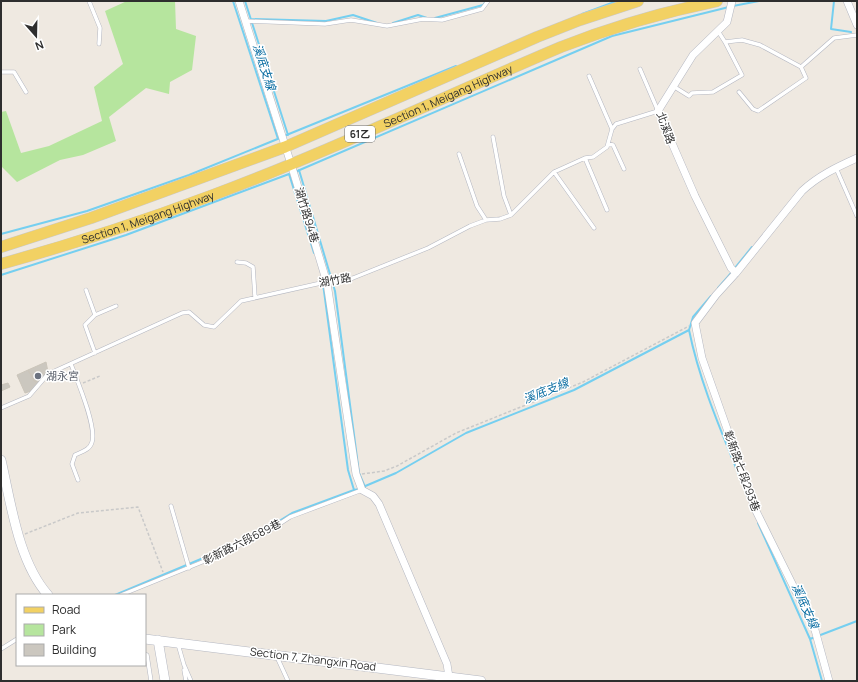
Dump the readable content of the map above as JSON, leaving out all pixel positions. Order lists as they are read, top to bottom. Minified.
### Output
{"streets":{"main road":["Section 1, Meigang Highway","61乙"],"street":["北溪路","湖竹路94巷","彰新路七段293巷","Section 7, Zhangxin Road"],"lane":["湖竹路","彰新路六段689巷"]},"crossings":[["Section 1, Meigang Highway","湖竹路94巷"],["湖竹路94巷","湖竹路"],["湖竹路94巷","彰新路六段689巷"]],"water":["溪底支線"],"places":["湖永宮"],"legend":["Road","Park","Building"],"north":"bottom"}
